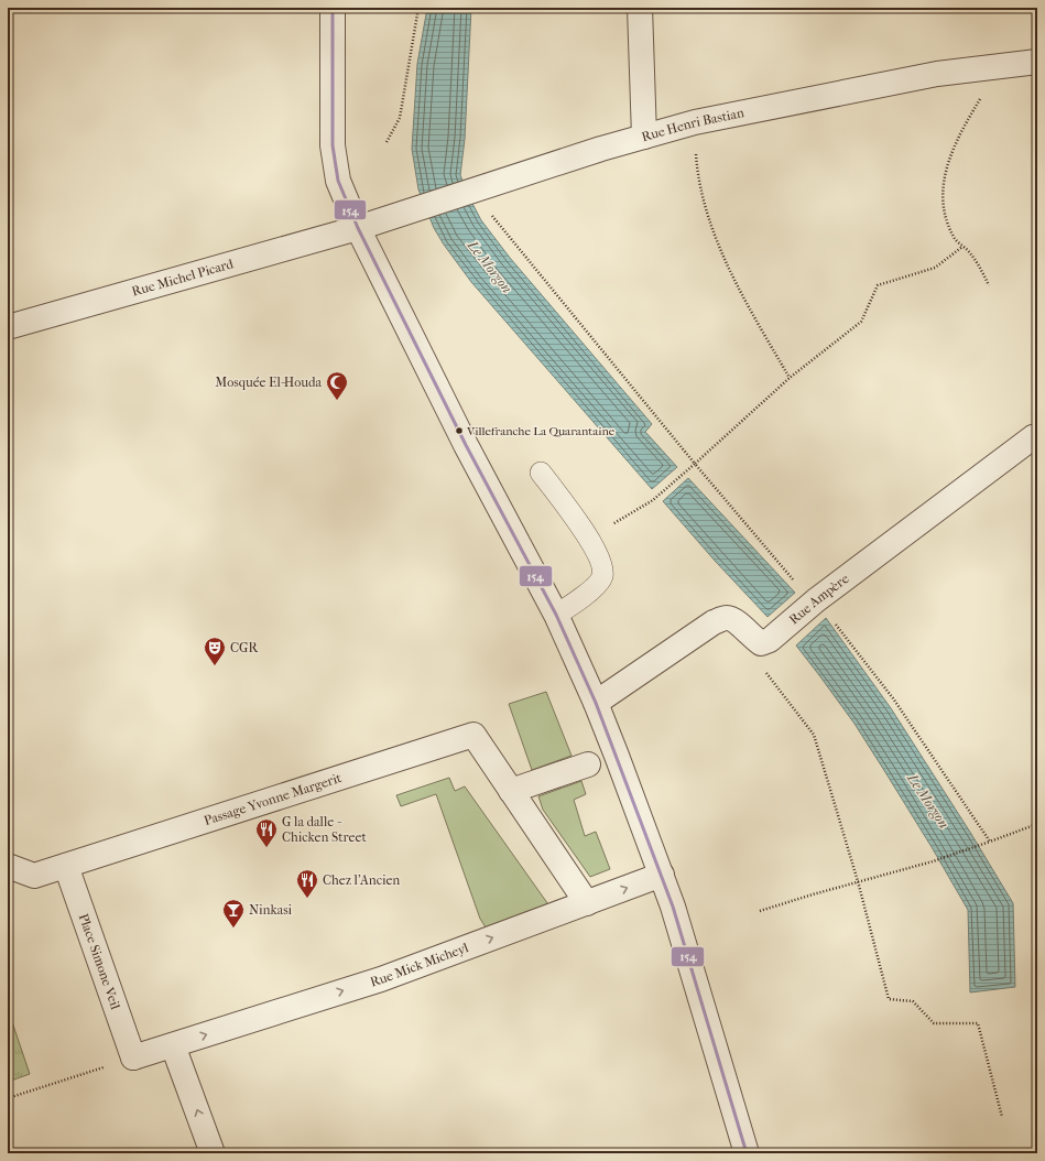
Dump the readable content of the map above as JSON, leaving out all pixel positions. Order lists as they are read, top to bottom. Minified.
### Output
{"streets":{"street":["Rue Henri Bastian","Rue Michel Picard","Rue Ampère","Passage Yvonne Margerit","Place Simone Veil","Rue Mick Micheyl"]},"crossings":[["Rue Henri Bastian","Rue Michel Picard"],["Passage Yvonne Margerit","Place Simone Veil"],["Passage Yvonne Margerit","Rue Mick Micheyl"],["Place Simone Veil","Rue Mick Micheyl"]],"one_way":["Rue Mick Micheyl"],"water":["Le Morgon"],"places":{"mosque":["Mosquée El-Houda"],"other":["Villefranche La Quarantaine"],"theatre":["CGR"],"restaurant":["G la dalle - Chicken Street","Chez l'Ancien"],"bar":["Ninkasi"]},"lines":["transit line 154"]}
